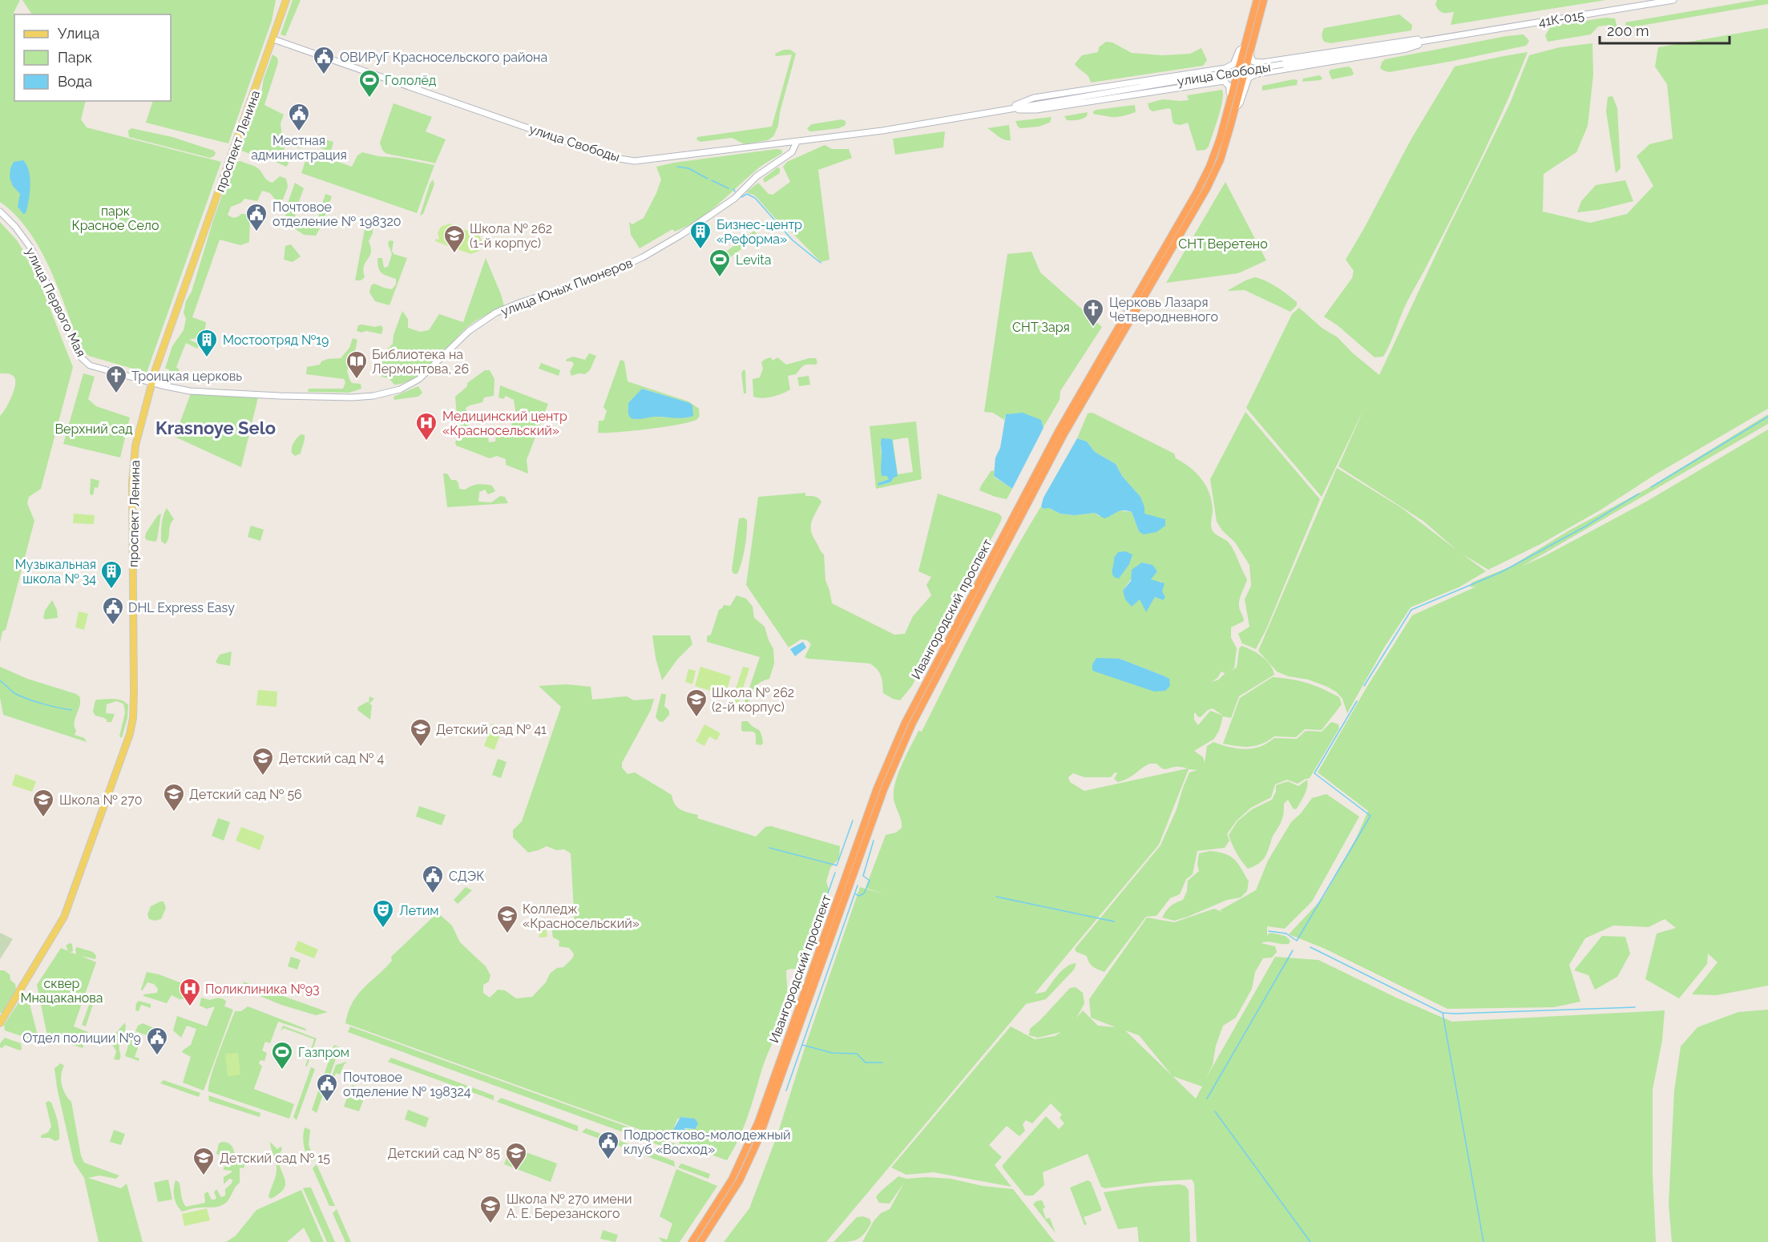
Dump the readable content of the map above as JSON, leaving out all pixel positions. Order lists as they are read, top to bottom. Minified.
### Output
{"streets":{"highway":["Ивангородский проспект"],"main road":["41К-015","улица Свободы","проспект Ленина","улица Юных Пионеров","улица Первого Мая"]},"crossings":[["41К-015","улица Свободы"],["улица Свободы","проспект Ленина"],["улица Свободы","улица Юных Пионеров"],["улица Свободы","Ивангородский проспект"],["проспект Ленина","улица Юных Пионеров"],["проспект Ленина","улица Первого Мая"],["улица Юных Пионеров","улица Первого Мая"]],"districts":["Krasnoye Selo"],"parks":["парк Красное Село","СНТ Веретено","СНТ Заря","Верхний сад","сквер Мнацаканова"],"places":{"public building":["ОВИРуГ Красносельского района","Местная администрация","Почтовое отделение № 198320","DHL Express Easy","СДЭК","Отдел полиции №9","Почтовое отделение № 198324","Подростково-молодежный клуб «Восход»"],"sports":["Гололёд","Levita","Газпром"],"building":["Бизнес-центр «Реформа»","Мостоотряд №19","Музыкальная школа № 34"],"school or university":["Школа № 262 (1-й корпус)","Школа № 262 (2-й корпус)","Детский сад № 41","Детский сад № 4","Детский сад № 56","Школа № 270","Колледж «Красносельский»","Детский сад № 85","Детский сад № 15","Школа № 270 имени А. Е. Березанского"],"church":["Церковь Лазаря Четверодневного","Троицкая церковь"],"library":["Библиотека на Лермонтова, 26"],"hospital":["Медицинский центр «Красносельский»","Поликлиника №93"],"theatre":["Летим"]},"legend":["Улица","Парк","Вода"],"scale_bar":"200 m"}
